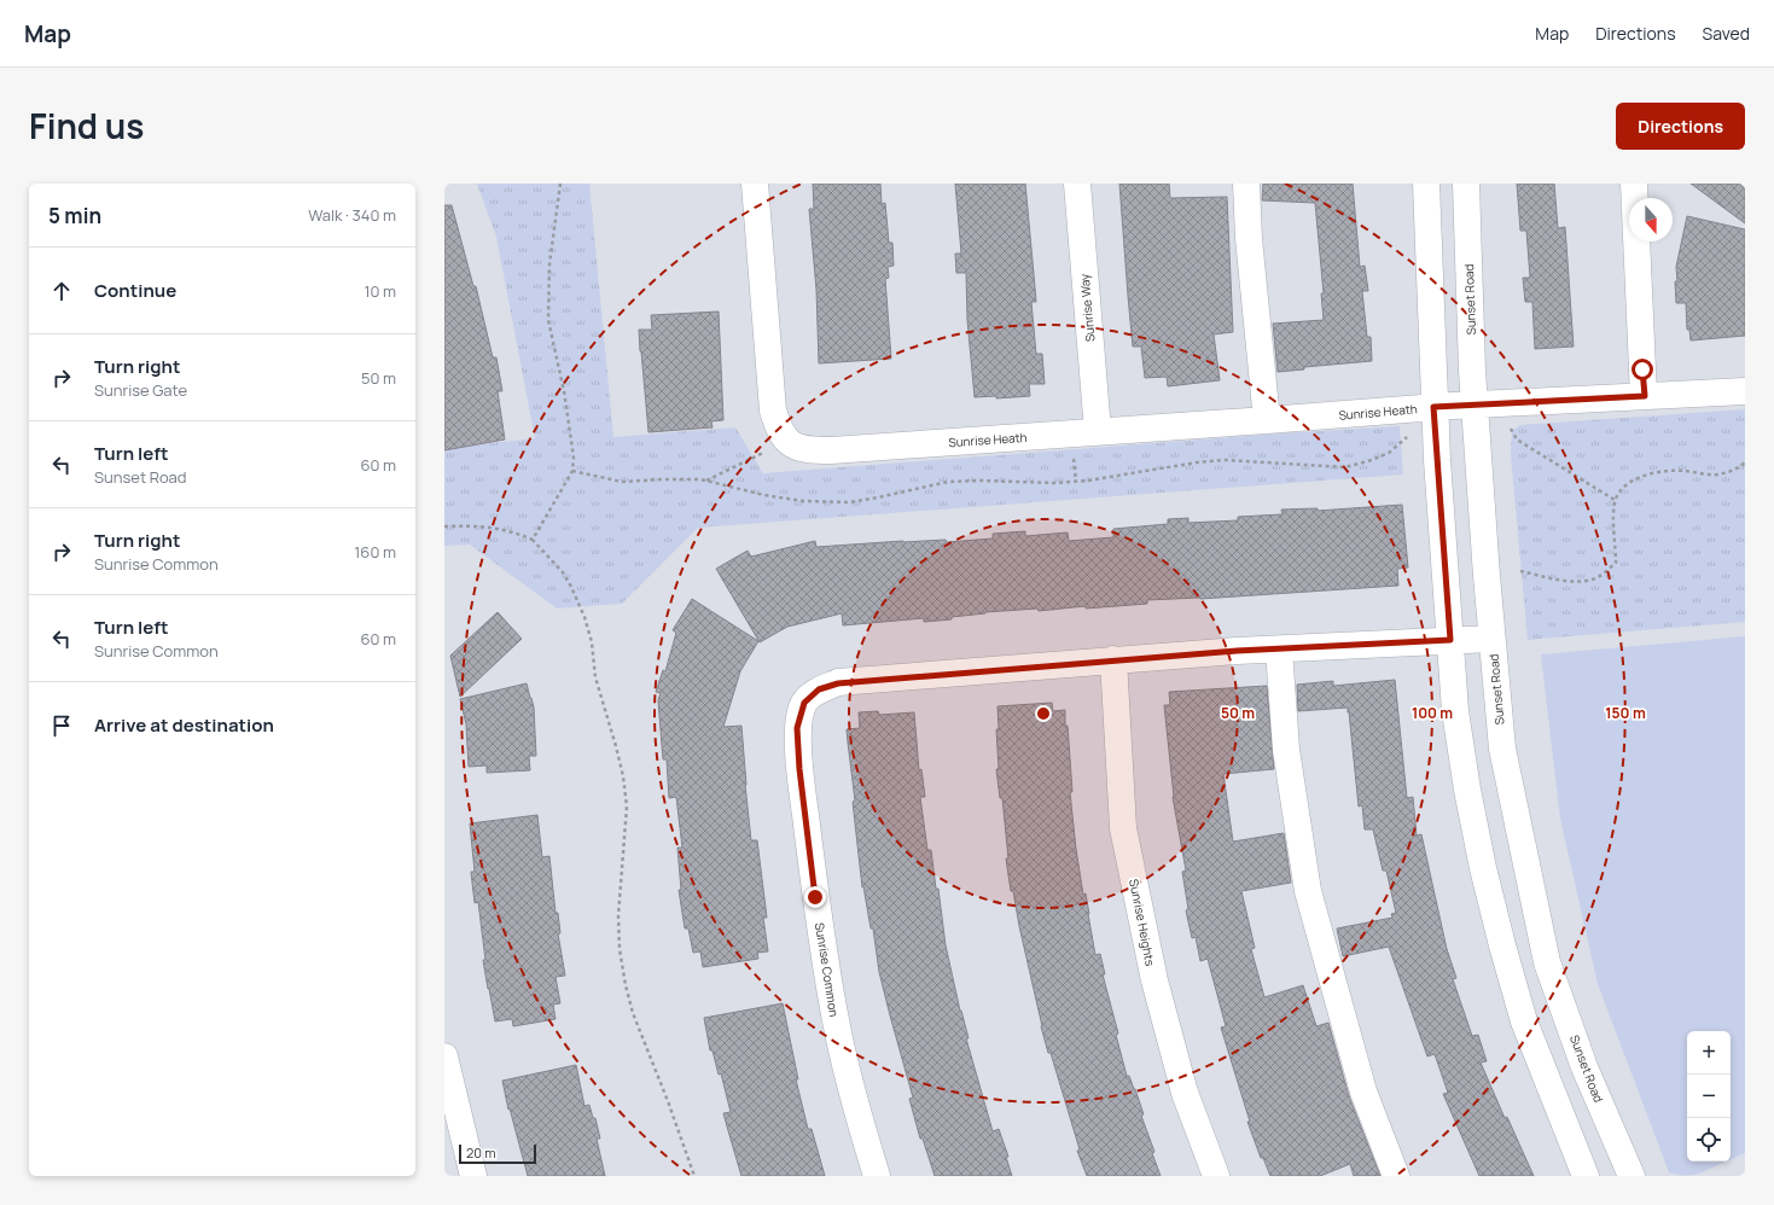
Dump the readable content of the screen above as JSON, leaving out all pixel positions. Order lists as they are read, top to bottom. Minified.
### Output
{"streets":{"street":["Sunset Road","Sunrise Way","Sunrise Heath","Sunrise Heights","Sunrise Common"]},"crossings":[["Sunset Road","Sunrise Heath"],["Sunset Road","Sunrise Common"],["Sunrise Way","Sunrise Heath"],["Sunrise Heights","Sunrise Common"]],"scale_bar":"20 m","north":"bottom","page":{"header":"Map","nav":["Map","Directions","Saved"],"title":"Find us","buttons":"Directions","heading":["5 min","Walk · 340 m"],"list":[["Continue","10 m"],["Turn right","Sunrise Gate","50 m"],["Turn left","Sunset Road","60 m"],["Turn right","Sunrise Common","160 m"],["Turn left","Sunrise Common","60 m"],"Arrive at destination"],"map_buttons":["+","−"],"scale":"20 m"},"rings":["50 m","100 m","150 m"]}
